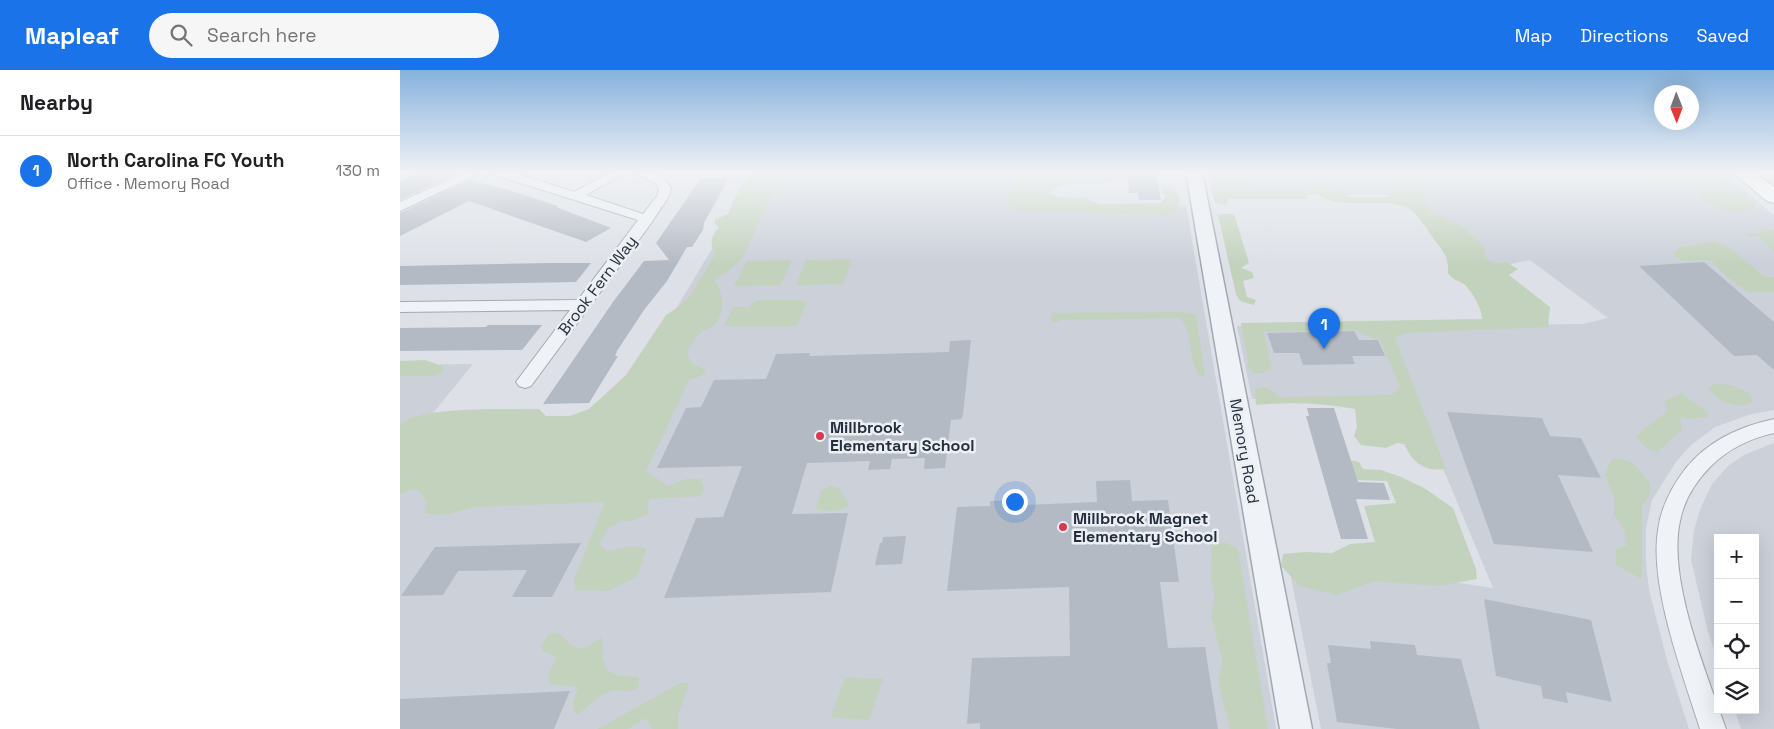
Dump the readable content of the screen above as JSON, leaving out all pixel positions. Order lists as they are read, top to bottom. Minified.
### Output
{"streets":{"street":["Brook Fern Way","Memory Road"]},"places":["Millbrook Elementary School","Millbrook Magnet Elementary School"],"north":"bottom","page":{"header":"Mapleaf","search":"Search here","nav":["Map","Directions","Saved"],"heading":"Nearby","list":[{"mark":"1","name":"North Carolina FC Youth","note":"Office · Memory Road","value":"130 m"}],"pins":"1","map_buttons":["+","−"]}}
